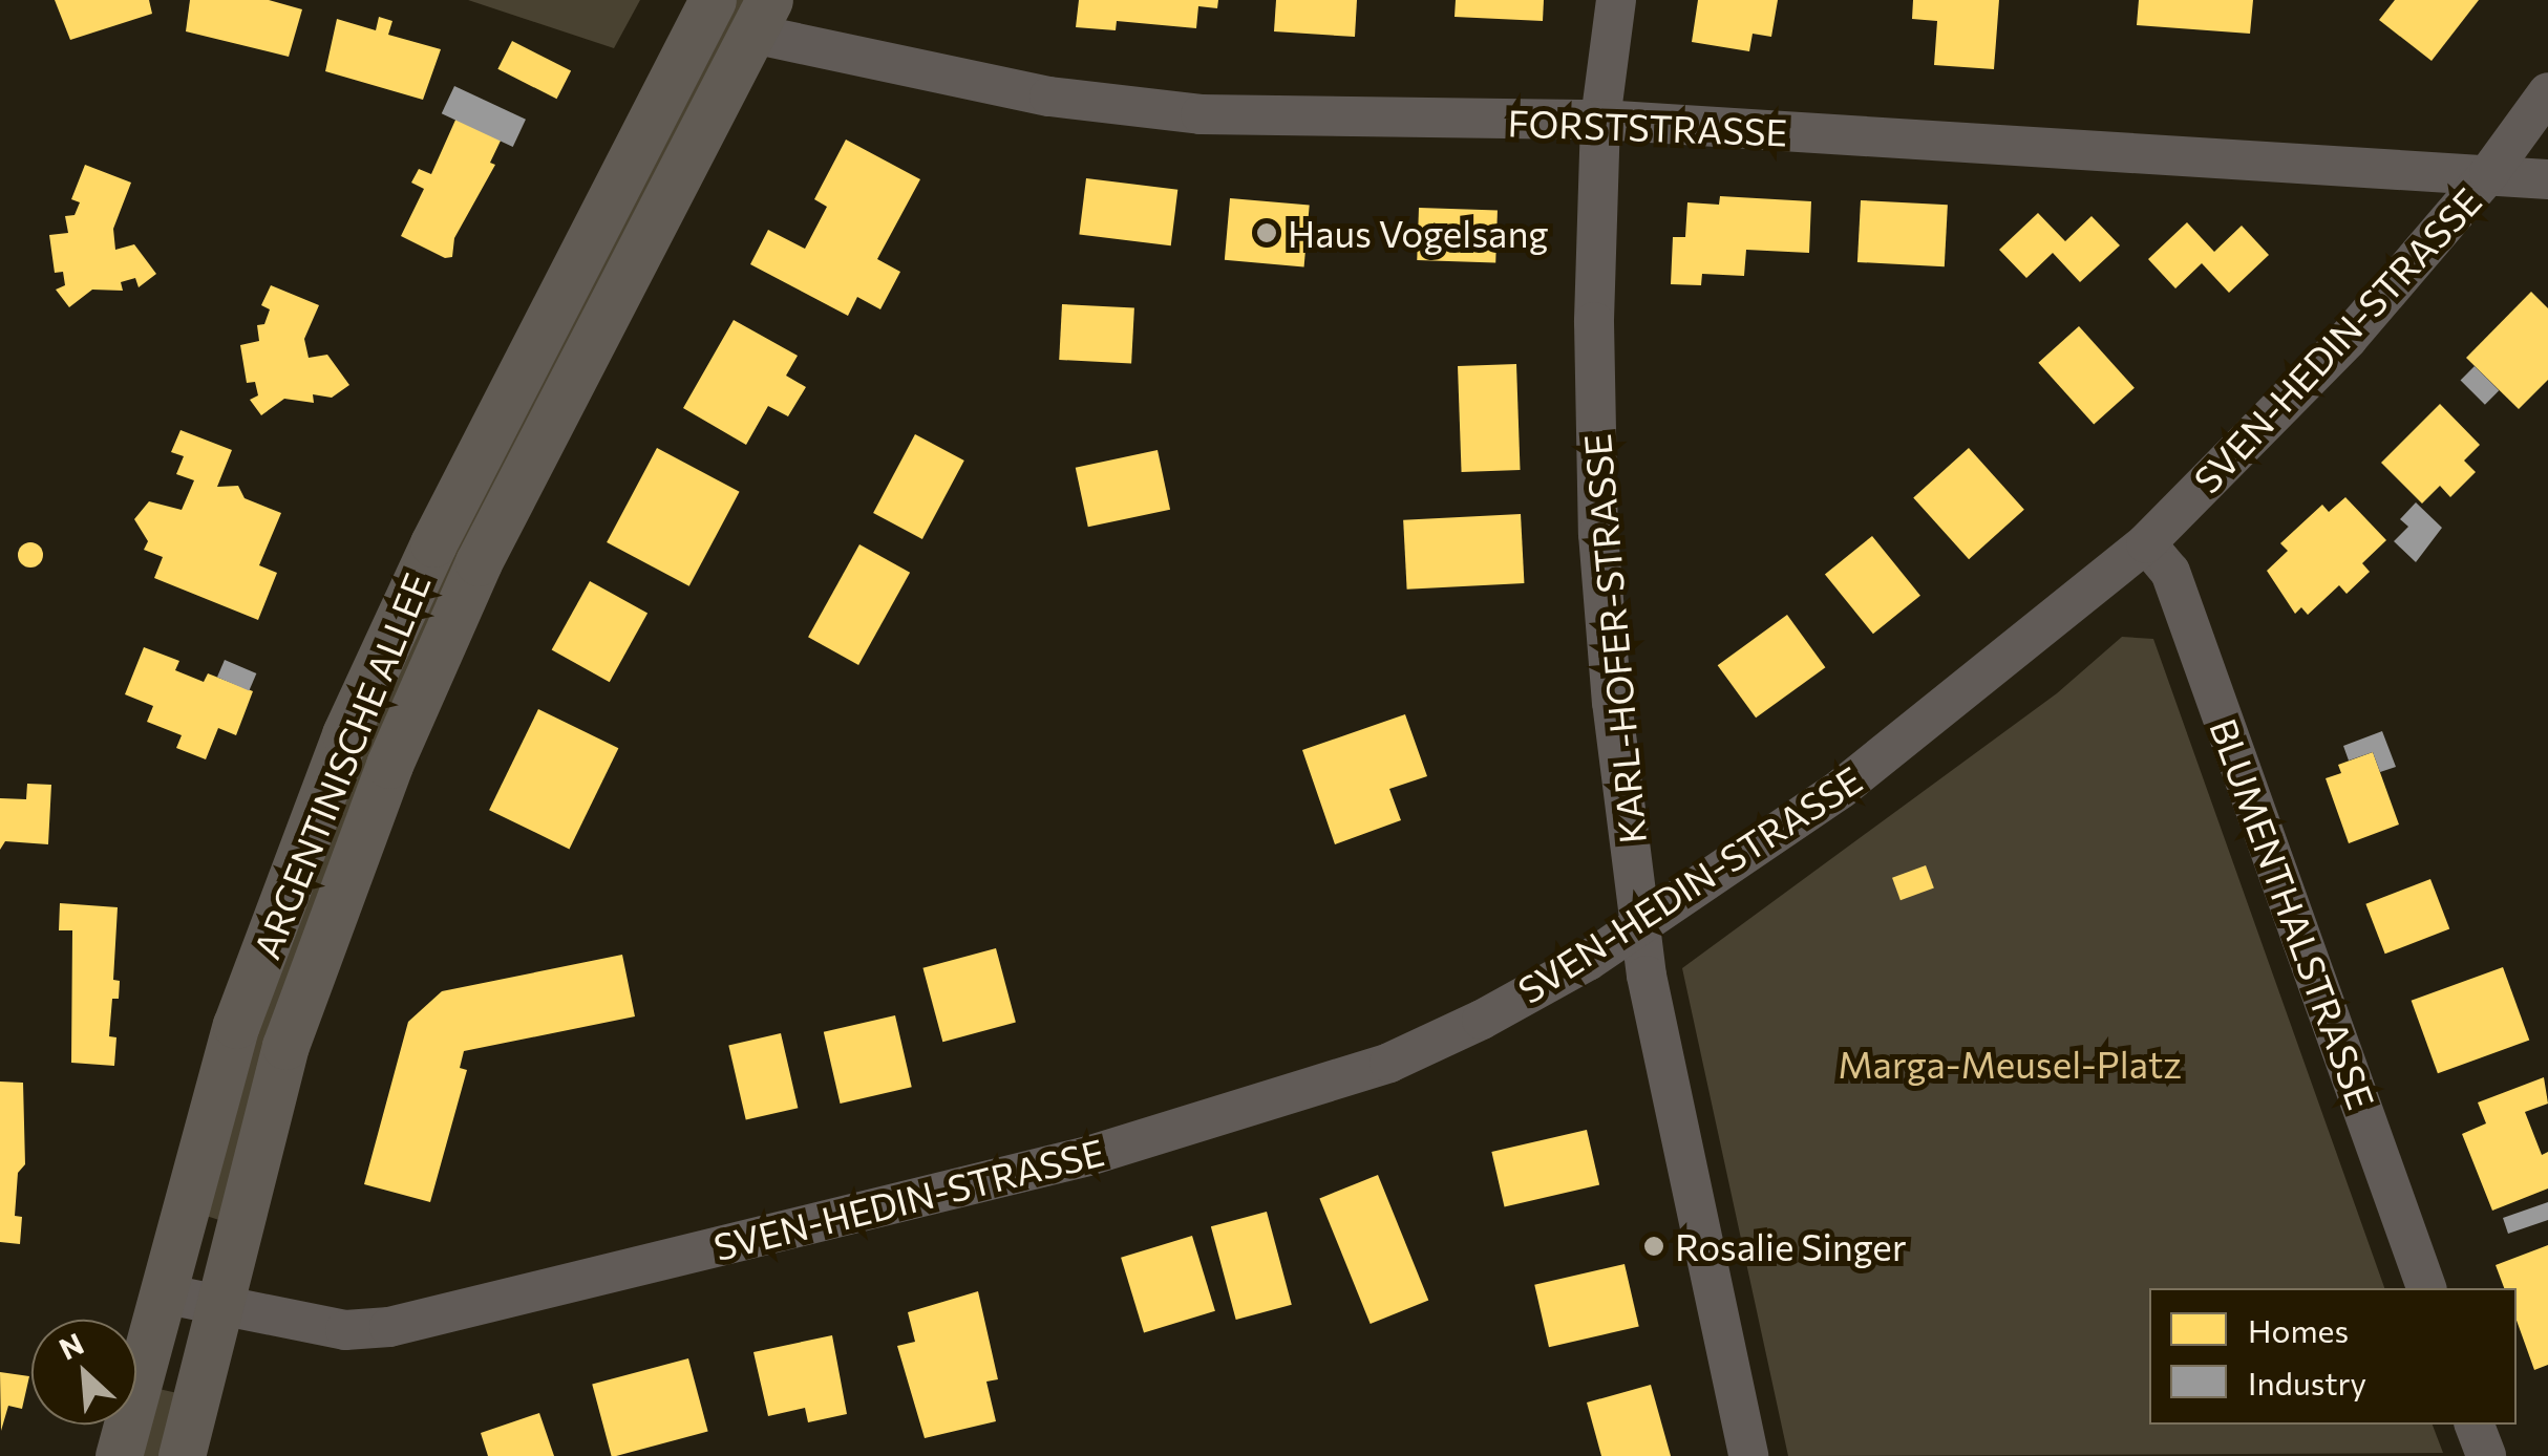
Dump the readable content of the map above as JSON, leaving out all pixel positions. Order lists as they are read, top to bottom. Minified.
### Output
{"streets":{"main road":["ARGENTINISCHE ALLEE"],"street":["FORSTSTRASSE","SVEN-HEDIN-STRASSE","KARL-HOFER-STRASSE","BLUMENTHALSTRASSE"]},"crossings":[["FORSTSTRASSE","SVEN-HEDIN-STRASSE"],["FORSTSTRASSE","KARL-HOFER-STRASSE"],["FORSTSTRASSE","ARGENTINISCHE ALLEE"],["SVEN-HEDIN-STRASSE","KARL-HOFER-STRASSE"],["SVEN-HEDIN-STRASSE","ARGENTINISCHE ALLEE"],["SVEN-HEDIN-STRASSE","BLUMENTHALSTRASSE"]],"parks":["Marga-Meusel-Platz"],"places":["Haus Vogelsang","Rosalie Singer"],"legend":["Homes","Industry"],"north":"top left"}
